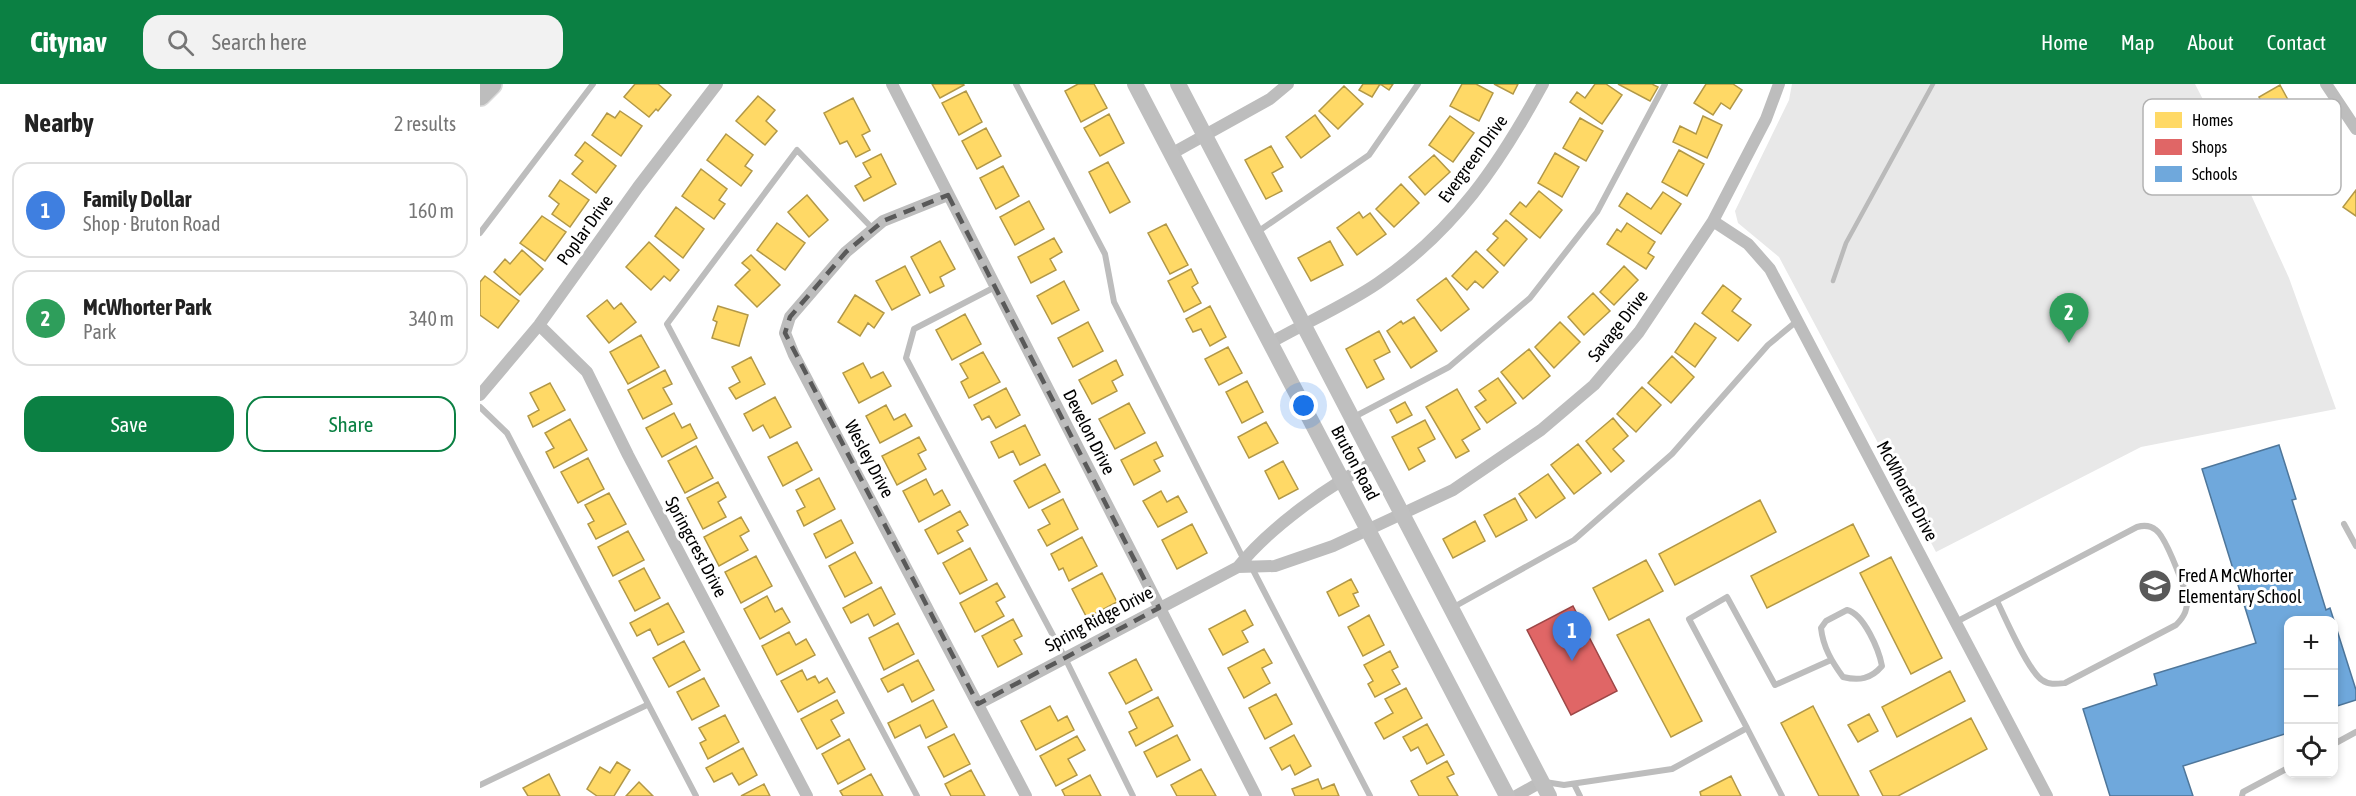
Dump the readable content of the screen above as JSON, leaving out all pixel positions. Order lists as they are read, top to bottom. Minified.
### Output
{"streets":{"main road":["Bruton Road"],"street":["Evergreen Drive","Poplar Drive","Savage Drive","Develon Drive","Wesley Drive","McWhorter Drive","Springcrest Drive","Spring Ridge Drive"]},"crossings":[["Evergreen Drive","Bruton Road"],["Poplar Drive","Springcrest Drive"],["Savage Drive","Bruton Road"],["Savage Drive","McWhorter Drive"],["Savage Drive","Spring Ridge Drive"],["Develon Drive","Wesley Drive"],["Develon Drive","Spring Ridge Drive"],["Wesley Drive","Spring Ridge Drive"],["Bruton Road","Spring Ridge Drive"]],"places":{"school or university":["Fred A McWhorter Elementary School"]},"legend":["Homes","Shops","Schools"],"page":{"header":"Citynav","search":"Search here","nav":["Home","Map","About","Contact"],"heading":["Nearby","2 results"],"list":[{"mark":"1","name":"Family Dollar","note":"Shop · Bruton Road","value":"160 m"},{"mark":"2","name":"McWhorter Park","note":"Park","value":"340 m"}],"pins":["2","1"],"buttons":["Save","Share"],"map_buttons":["+","−"]}}
